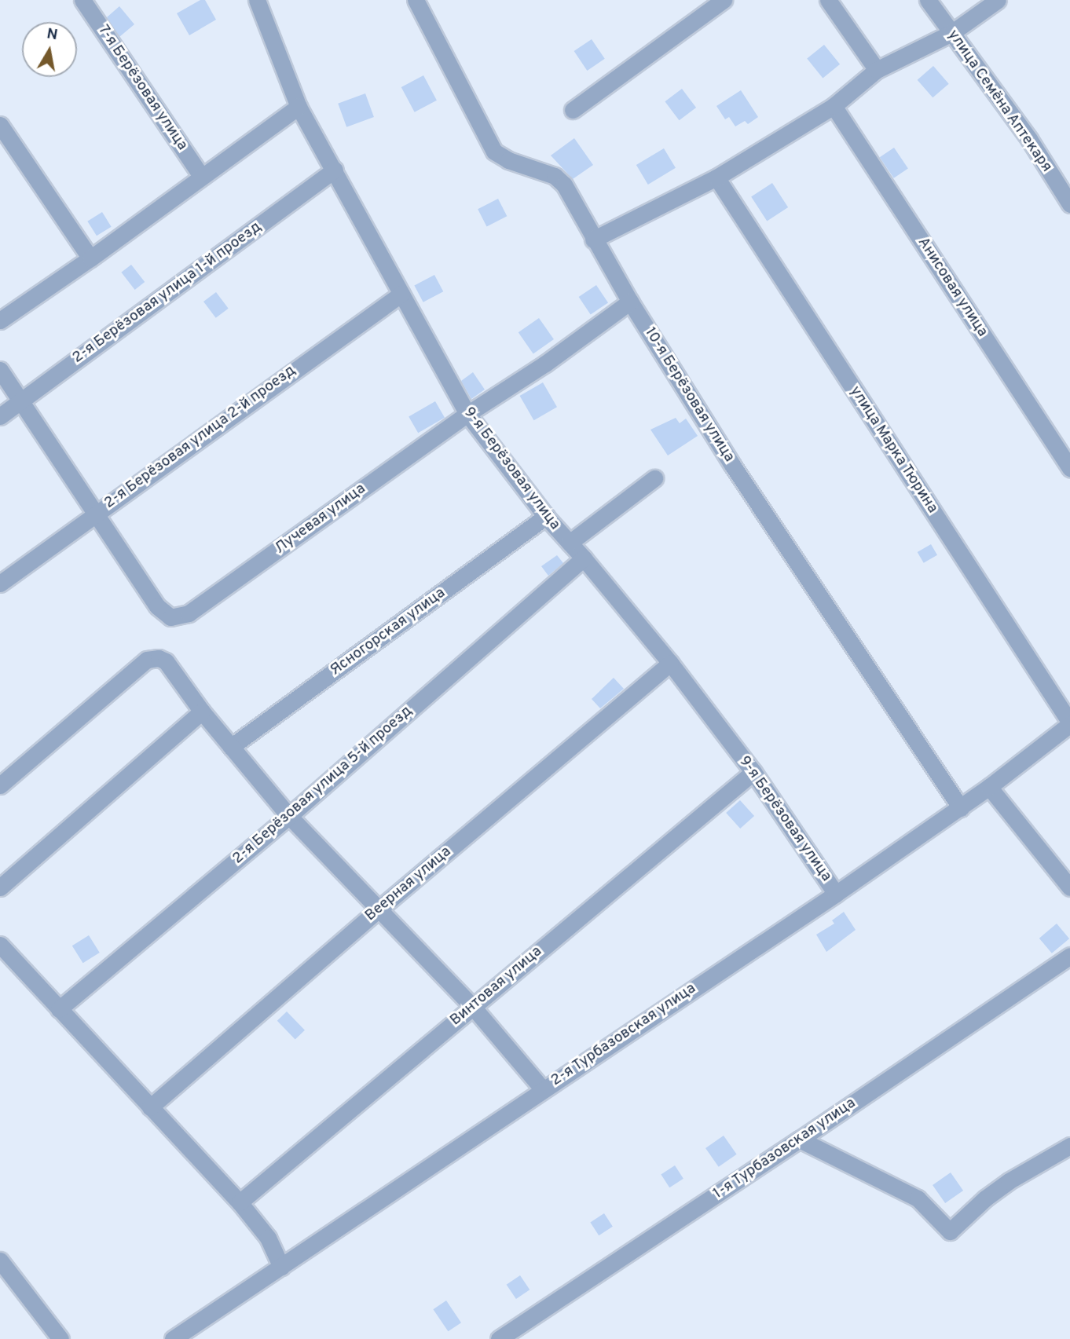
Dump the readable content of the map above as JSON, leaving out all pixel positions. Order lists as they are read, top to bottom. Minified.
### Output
{"streets":{"street":["7-я Берёзовая улица","улица Семёна Аптекаря","Анисовая улица","2-я Берёзовая улица 1-й проезд","10-я Берёзовая улица","2-я Берёзовая улица 2-й проезд","улица Марка Тюрина","9-я Берёзовая улица","Лучевая улица","Ясногорская улица","2-я Берёзовая улица 5-й проезд","Веерная улица","Винтовая улица","2-я Турбазовская улица","1-я Турбазовская улица"]},"crossings":[["2-я Берёзовая улица 1-й проезд","9-я Берёзовая улица"],["10-я Берёзовая улица","Лучевая улица"],["10-я Берёзовая улица","2-я Турбазовская улица"],["2-я Берёзовая улица 2-й проезд","9-я Берёзовая улица"],["2-я Берёзовая улица 2-й проезд","Лучевая улица"],["улица Марка Тюрина","2-я Турбазовская улица"],["9-я Берёзовая улица","Лучевая улица"],["9-я Берёзовая улица","Ясногорская улица"],["9-я Берёзовая улица","2-я Берёзовая улица 5-й проезд"],["9-я Берёзовая улица","Веерная улица"],["9-я Берёзовая улица","Винтовая улица"],["9-я Берёзовая улица","2-я Турбазовская улица"]],"north":"top"}
